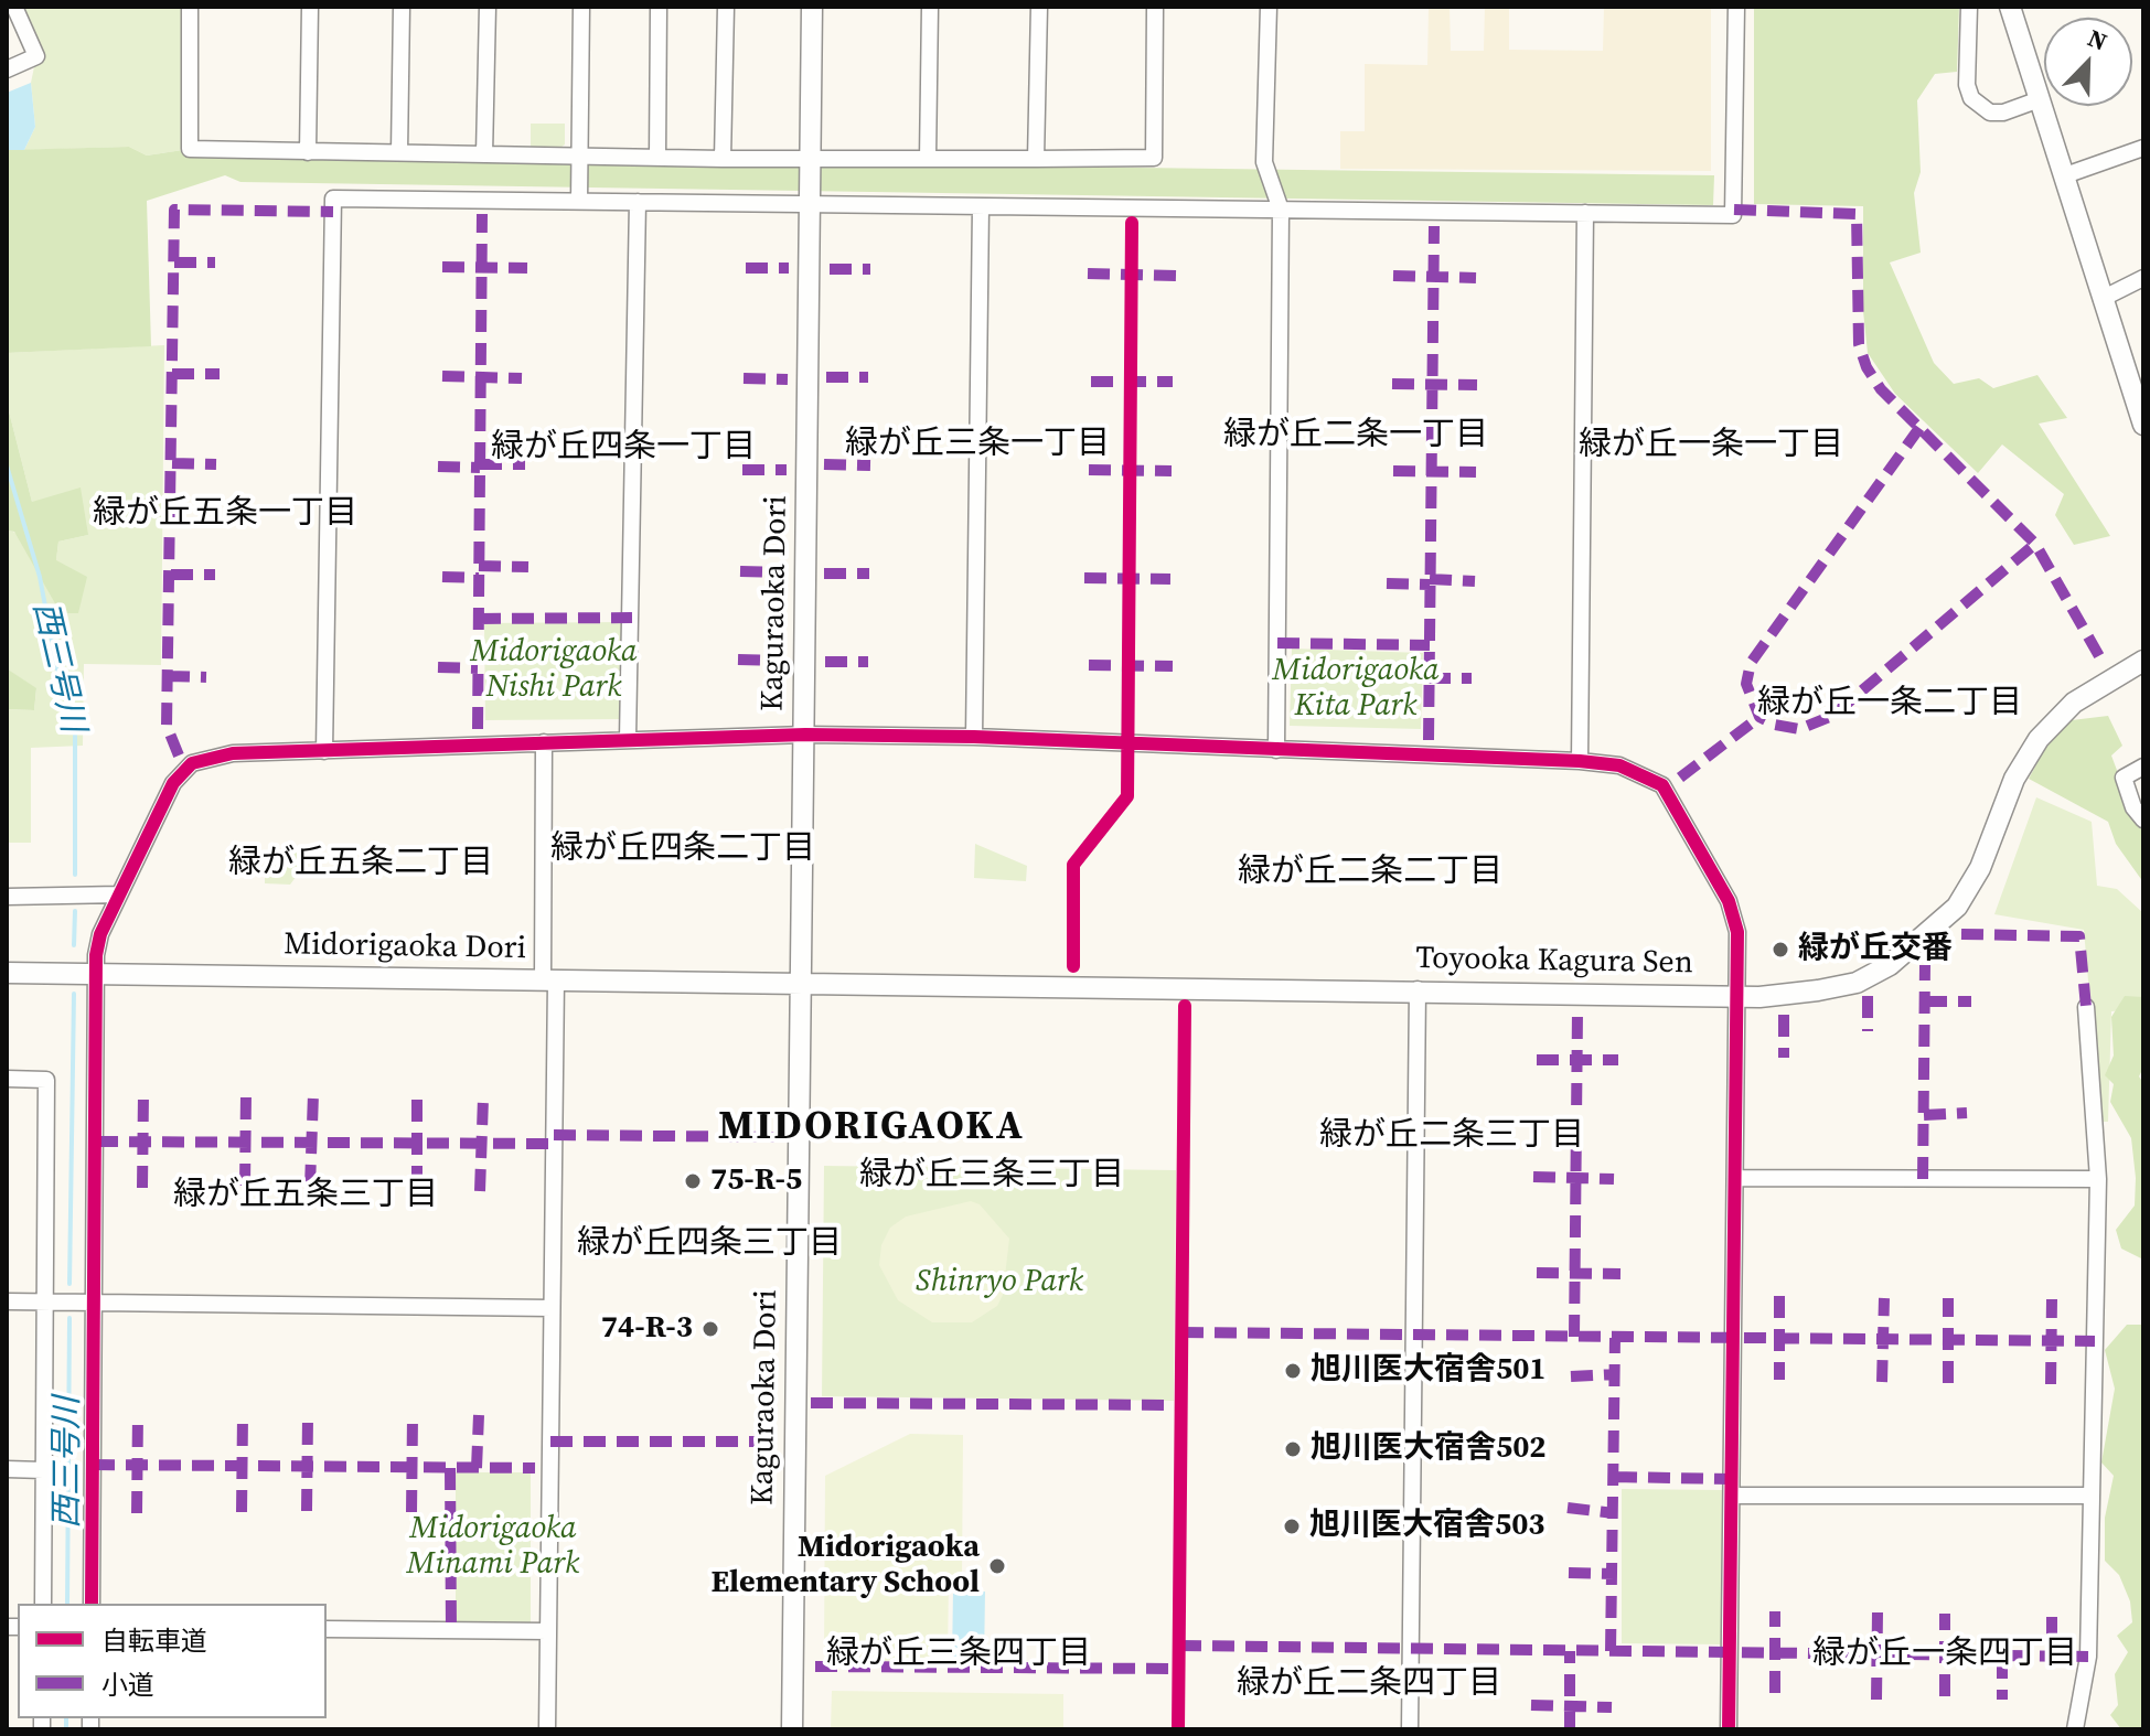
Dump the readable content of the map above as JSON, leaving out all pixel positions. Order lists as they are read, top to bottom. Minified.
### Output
{"streets":{"street":["Kaguraoka Dori","Midorigaoka Dori","Toyooka Kagura Sen"]},"crossings":[["Kaguraoka Dori","Midorigaoka Dori"],["Kaguraoka Dori","Toyooka Kagura Sen"],["Midorigaoka Dori","Toyooka Kagura Sen"]],"districts":["緑が丘二条一丁目","緑が丘三条一丁目","緑が丘一条一丁目","緑が丘四条一丁目","緑が丘五条一丁目","緑が丘一条二丁目","緑が丘四条二丁目","緑が丘五条二丁目","緑が丘二条二丁目","MIDORIGAOKA","緑が丘二条三丁目","緑が丘三条三丁目","緑が丘五条三丁目","緑が丘四条三丁目","緑が丘三条四丁目","緑が丘一条四丁目","緑が丘二条四丁目"],"water":["西三号川"],"parks":["Midorigaoka Nishi Park","Midorigaoka Kita Park","Shinryo Park","Midorigaoka Minami Park"],"places":["緑が丘交番","75-R-5","74-R-3","旭川医大宿舎501","旭川医大宿舎502","旭川医大宿舎503","Midorigaoka Elementary School"],"legend":["自転車道","小道"],"north":"top right"}
